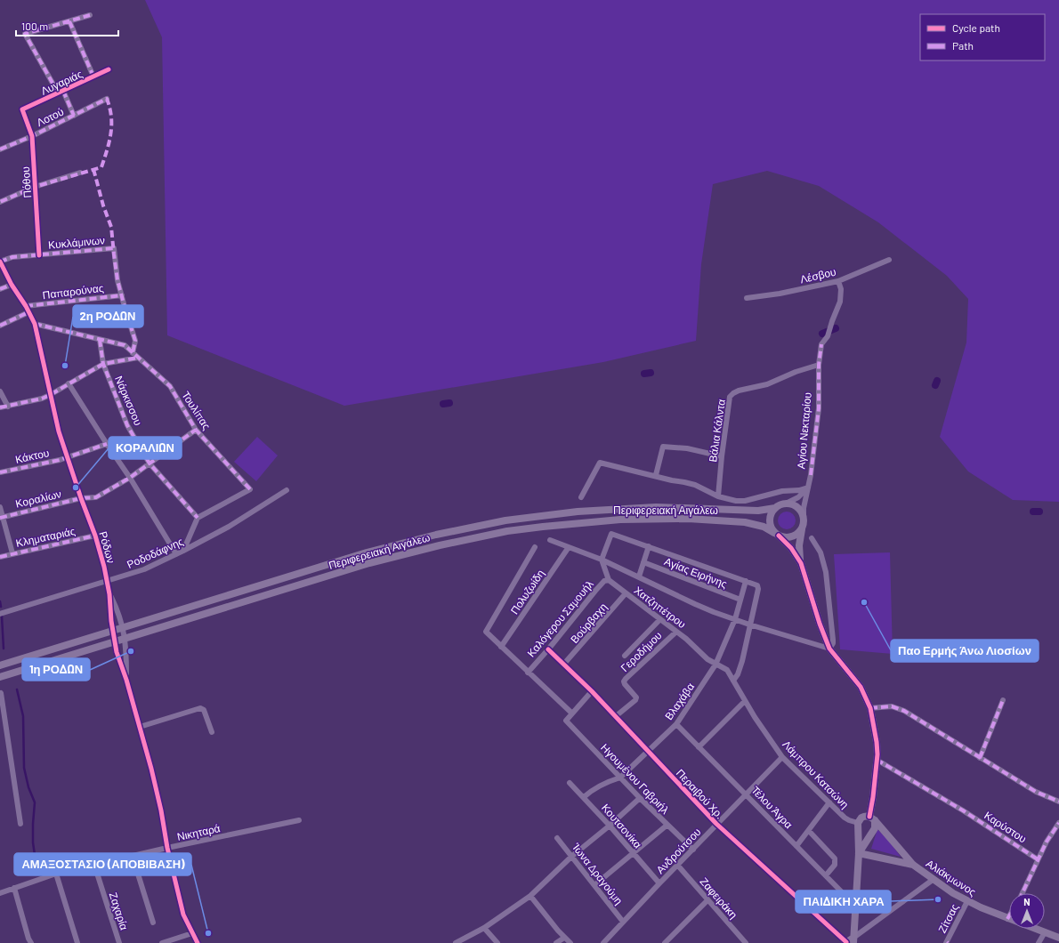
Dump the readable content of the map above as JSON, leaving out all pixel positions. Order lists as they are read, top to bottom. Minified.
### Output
{"streets":{"main road":["Περιφερειακή Αιγάλεω","Αλιάκμωνος"],"street":["Λυγαριάς","Λοτού","Πόθου","Κυκλάμινων","Λέσβου","Παπαρούνας","Νάρκισσου","Τουλίπας","Βάλια Κάλντα","Αγίου Νεκταρίου","Κάκτου","Κοραλίων","Κληματαριάς","Ρόδων","Ροδοδάφνης","Αγίας Ειρήνης","Πολυζωίδη","Χατζηπέτρου","Καλόγερου Σαμουήλ","Βούρβαχη","Γεροδήμου","Βλαχάβα","Λάμπρου Κατσώνη","Ηγουμένου Γαβριήλ","Περαιβού Χρ.","Τέλου Άγρα","Κουτσονίκα","Καρύστου","Νικηταρά","Ανδρούτσου","Ίωνα Δραγούμη","Ζαφειράκη","Ζαχαρία","Ζίτσας"]},"crossings":[["Λυγαριάς","Πόθου"],["Λοτού","Πόθου"],["Πόθου","Κυκλάμινων"],["Κυκλάμινων","Παπαρούνας"],["Κυκλάμινων","Ρόδων"],["Λέσβου","Αγίου Νεκταρίου"],["Παπαρούνας","Ρόδων"],["Νάρκισσου","Τουλίπας"],["Νάρκισσου","Κοραλίων"],["Τουλίπας","Κοραλίων"],["Βάλια Κάλντα","Αγίου Νεκταρίου"],["Βάλια Κάλντα","Περιφερειακή Αιγάλεω"],["Αγίου Νεκταρίου","Περιφερειακή Αιγάλεω"],["Κάκτου","Ρόδων"],["Κοραλίων","Ρόδων"],["Περιφερειακή Αιγάλεω","Ρόδων"],["Κληματαριάς","Ρόδων"],["Ρόδων","Ροδοδάφνης"],["Ρόδων","Νικηταρά"],["Αγίας Ειρήνης","Βλαχάβα"],["Χατζηπέτρου","Καλόγερου Σαμουήλ"],["Χατζηπέτρου","Βούρβαχη"],["Χατζηπέτρου","Γεροδήμου"],["Χατζηπέτρου","Βλαχάβα"],["Χατζηπέτρου","Λάμπρου Κατσώνη"],["Καλόγερου Σαμουήλ","Περαιβού Χρ."],["Βούρβαχη","Περαιβού Χρ."],["Γεροδήμου","Περαιβού Χρ."],["Βλαχάβα","Λάμπρου Κατσώνη"],["Βλαχάβα","Ηγουμένου Γαβριήλ"],["Βλαχάβα","Περαιβού Χρ."],["Βλαχάβα","Τέλου Άγρα"],["Βλαχάβα","Κουτσονίκα"],["Λάμπρου Κατσώνη","Ανδρούτσου"],["Ηγουμένου Γαβριήλ","Ανδρούτσου"],["Περαιβού Χρ.","Ανδρούτσου"],["Τέλου Άγρα","Ανδρούτσου"],["Κουτσονίκα","Ανδρούτσου"],["Νικηταρά","Ζαχαρία"],["Ανδρούτσου","Ίωνα Δραγούμη"],["Ανδρούτσου","Ζαφειράκη"],["Αλιάκμωνος","Ζίτσας"]],"places":["2η ΡΟΔΩΝ","ΚΟΡΑΛΙΩΝ","Παο Ερμής Άνω Λιοσίων","1η ΡΟΔΩΝ","ΠΑΙΔΙΚΗ ΧΑΡΑ","ΑΜΑΞΟΣΤΑΣΙΟ (ΑΠΟΒΙΒΑΣΗ)"],"legend":["Cycle path","Path"],"scale_bar":"100 m","north":"top"}
